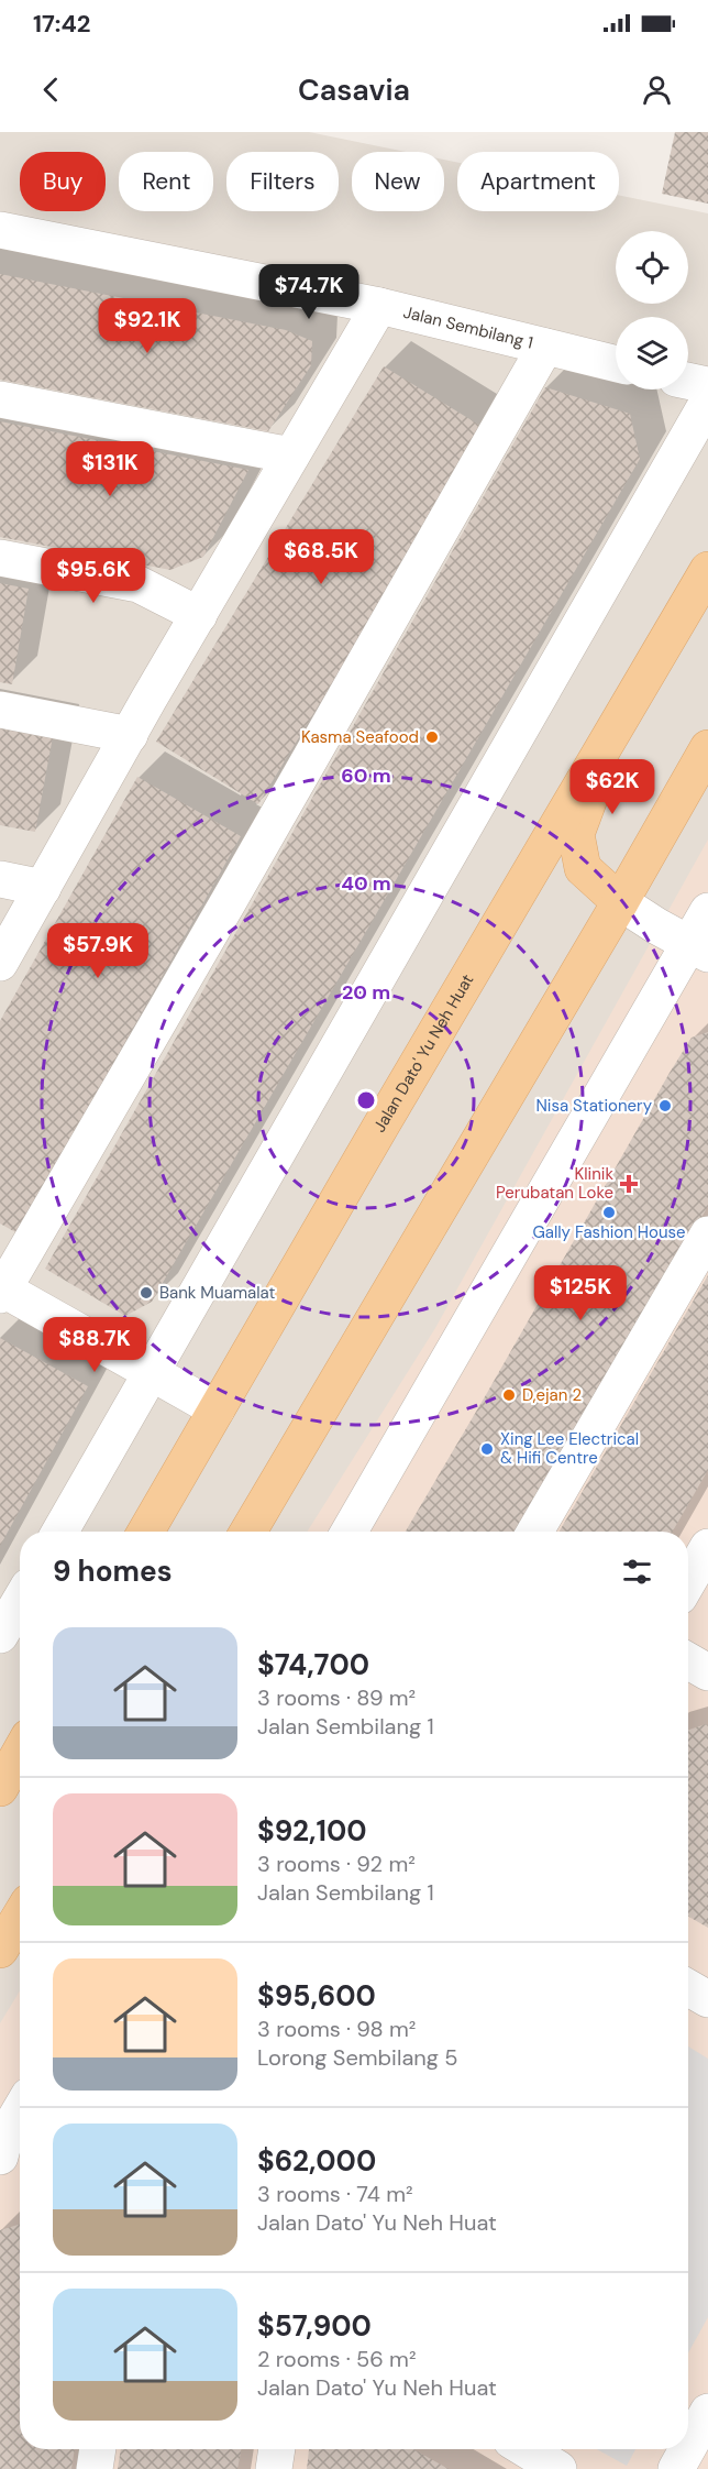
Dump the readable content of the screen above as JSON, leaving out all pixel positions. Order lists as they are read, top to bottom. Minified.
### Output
{"streets":{"main road":["Jalan Dato' Yu Neh Huat"],"street":["Jalan Sembilang 1"]},"places":{"other":["Kasma Seafood","Nisa Stationery","Gally Fashion House","Bank Muamalat","D,ejan 2","Xing Lee Electrical & Hifi Centre"],"health":["Klinik Perubatan Loke"]},"page":{"status":"17:42","header":"Casavia","chip":["Buy","Rent","Filters","New","Apartment"],"price":["$74.7K","$92.1K","$131K","$68.5K","$95.6K","$62K","$57.9K","$125K","$88.7K"],"heading":"9 homes","list":[{"name":"$74,700","note":"3 rooms · 89 m² · Jalan Sembilang 1"},{"name":"$92,100","note":"3 rooms · 92 m² · Jalan Sembilang 1"},{"name":"$95,600","note":"3 rooms · 98 m² · Lorong Sembilang 5"},{"name":"$62,000","note":"3 rooms · 74 m² · Jalan Dato' Yu Neh Huat"},{"name":"$57,900","note":"2 rooms · 56 m² · Jalan Dato' Yu Neh Huat"}]},"rings":["60 m","40 m","20 m"]}
